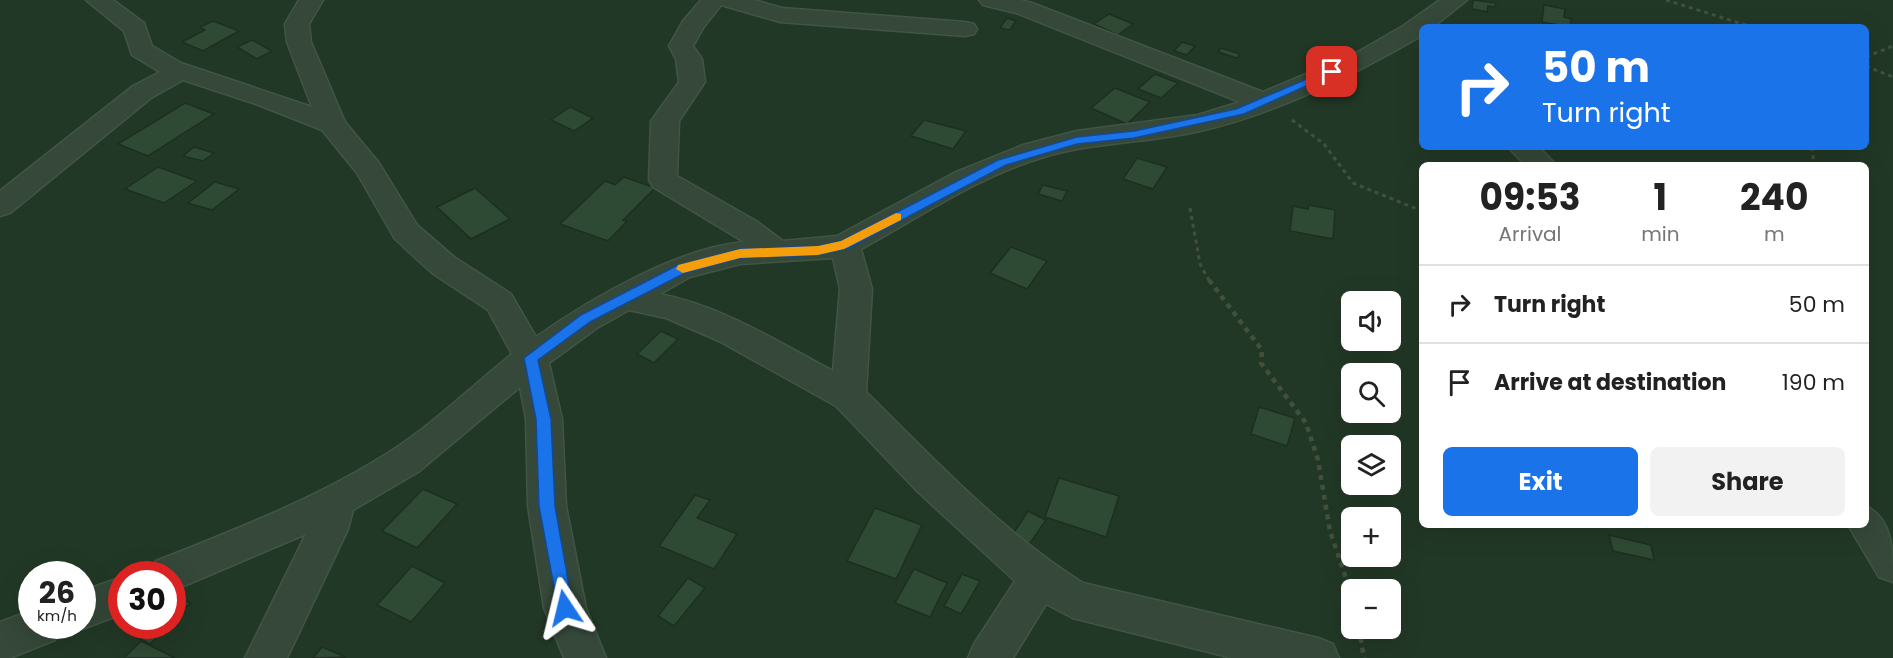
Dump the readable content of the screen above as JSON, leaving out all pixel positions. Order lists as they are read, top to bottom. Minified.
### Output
{"page":{"turn":["50 m","Turn right"],"eta":["09:53","Arrival","1","min","240","m"],"list":[{"name":"Turn right","value":"50 m"},{"name":"Arrive at destination","value":"190 m"}],"map_buttons":["+","−"],"buttons":["Exit","Share"],"speed":"26 km/h","limit":"30"}}
